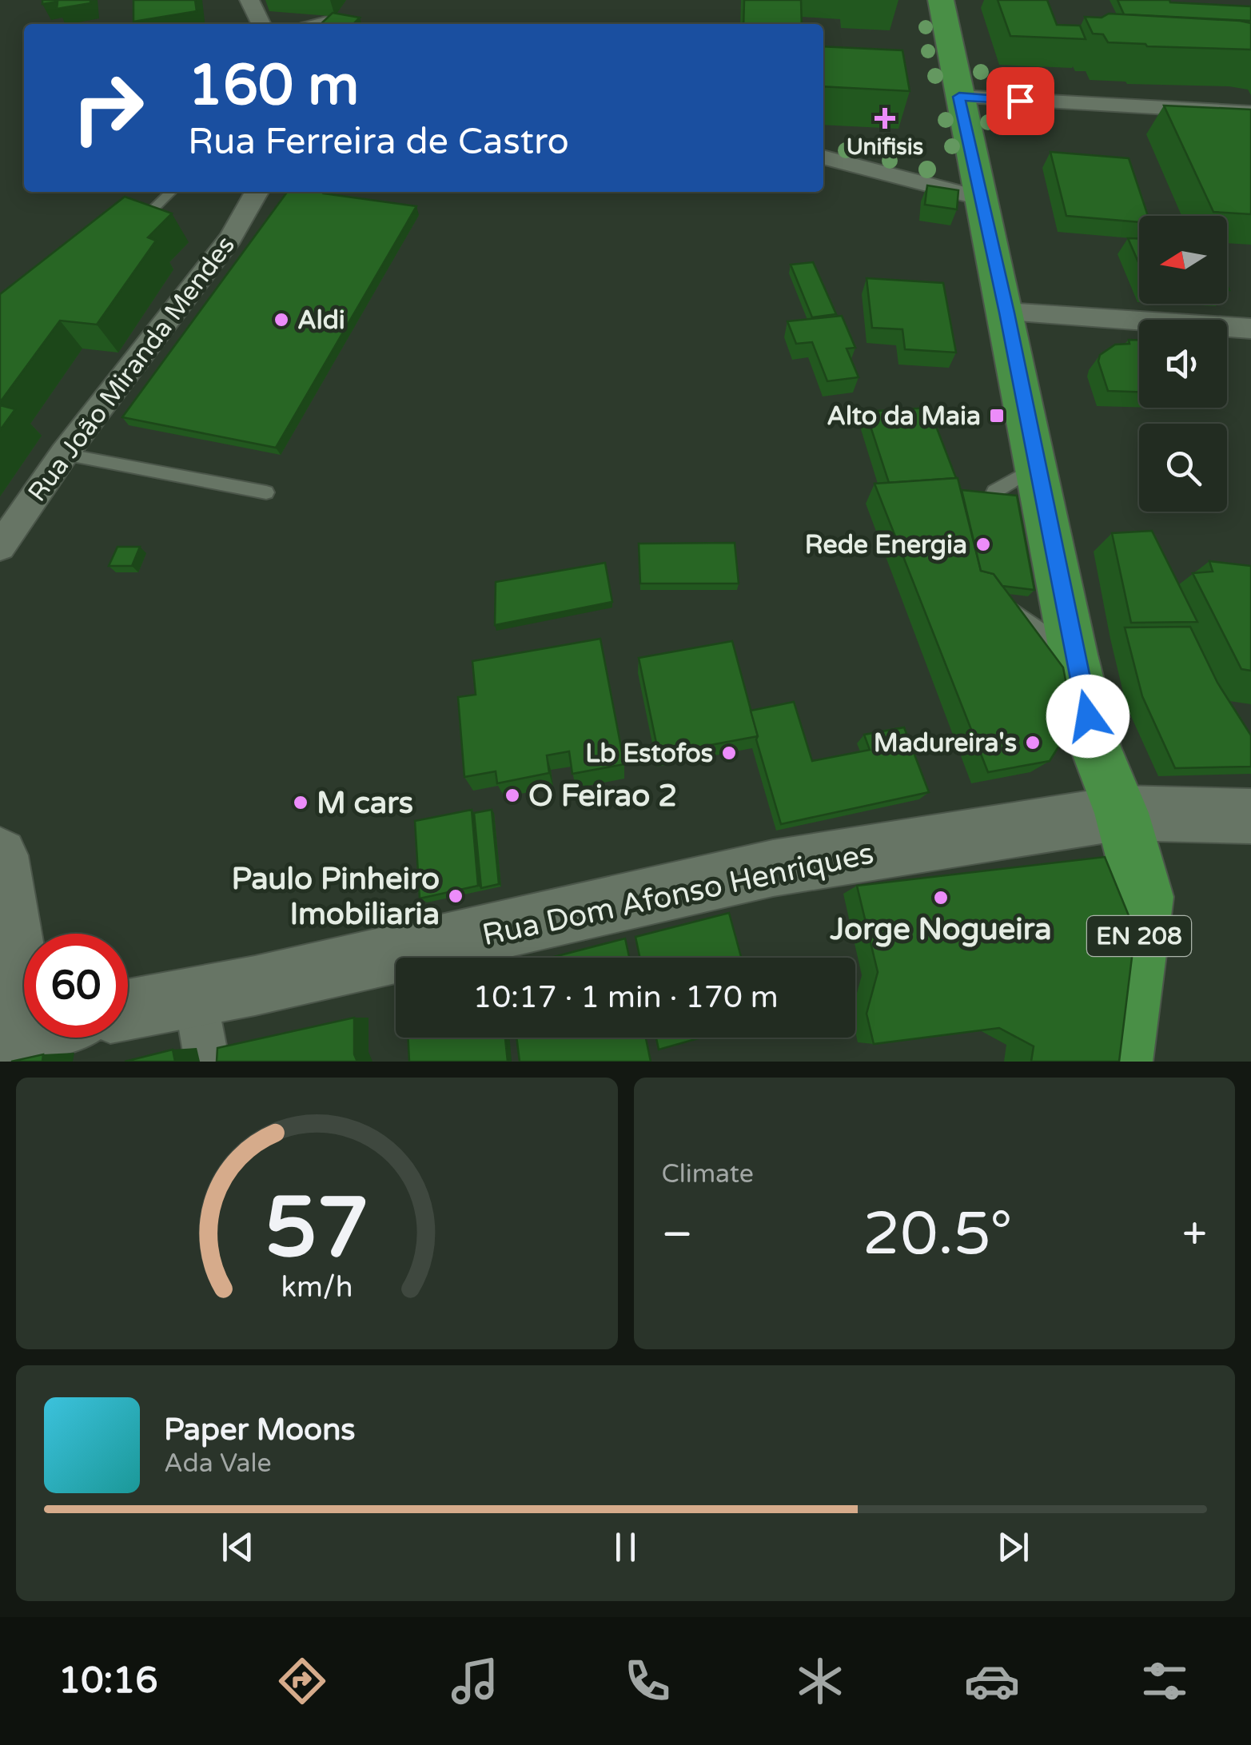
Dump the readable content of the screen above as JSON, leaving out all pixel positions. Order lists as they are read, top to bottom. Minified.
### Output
{"streets":{"main road":["Rua Dom Afonso Henriques","EN 208"],"street":["Rua João Miranda Mendes"]},"crossings":[["Rua Dom Afonso Henriques","EN 208"]],"places":{"health":["Unifisis"],"other":["Aldi","Rede Energia","Madureira's","Lb Estofos","O Feirao 2","M cars","Paulo Pinheiro Imobiliaria","Jorge Nogueira"],"transit":["Alto da Maia"]},"north":"left","page":{"turn":["160 m","Rua Ferreira de Castro"],"limit":"60","trip":"10:17 · 1 min · 170 m","tile":"Climate","heat":["−","20.5°","+"],"song":["Paper Moons","Ada Vale"],"tabs":"10:16","gauge":["57","km/h"]}}
